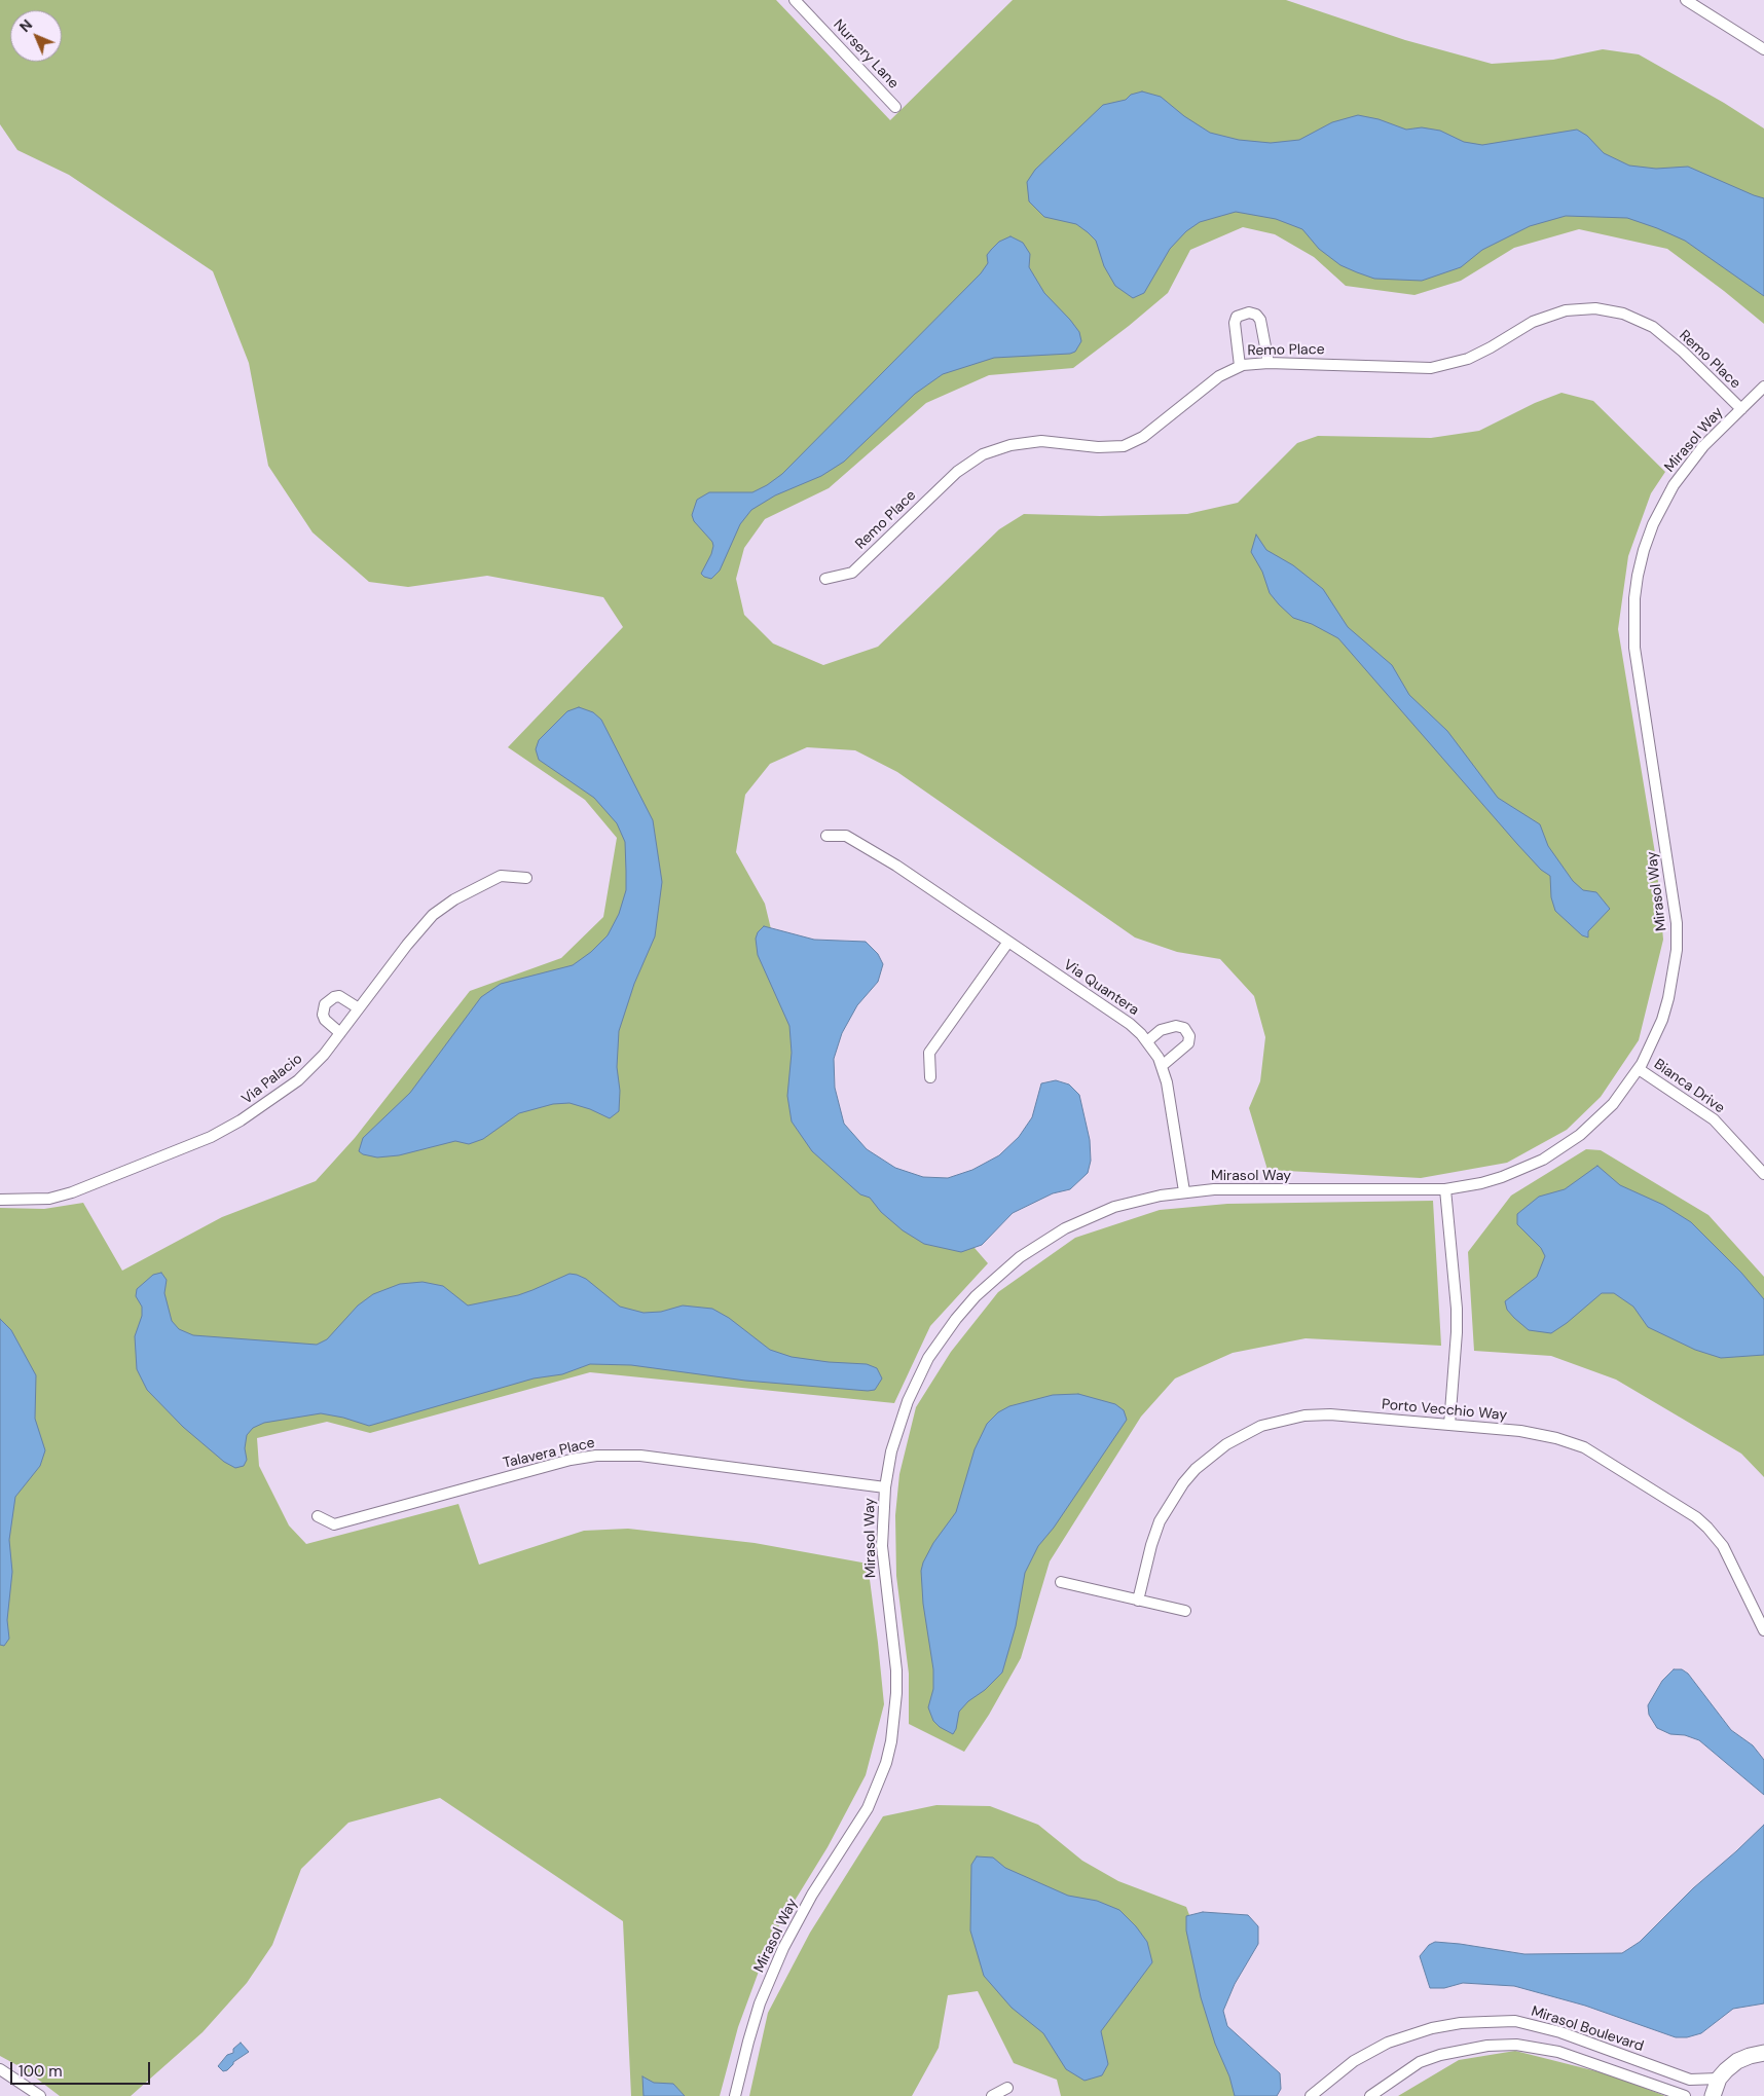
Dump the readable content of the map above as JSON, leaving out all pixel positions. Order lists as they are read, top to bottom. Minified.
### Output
{"streets":{"street":["Nursery Lane","Remo Place","Mirasol Way","Via Quantera","Via Palacio","Bianca Drive","Porto Vecchio Way","Talavera Place","Mirasol Boulevard"]},"crossings":[["Remo Place","Mirasol Way"],["Mirasol Way","Via Quantera"],["Mirasol Way","Bianca Drive"],["Mirasol Way","Talavera Place"]],"scale_bar":"100 m","north":"top left"}
